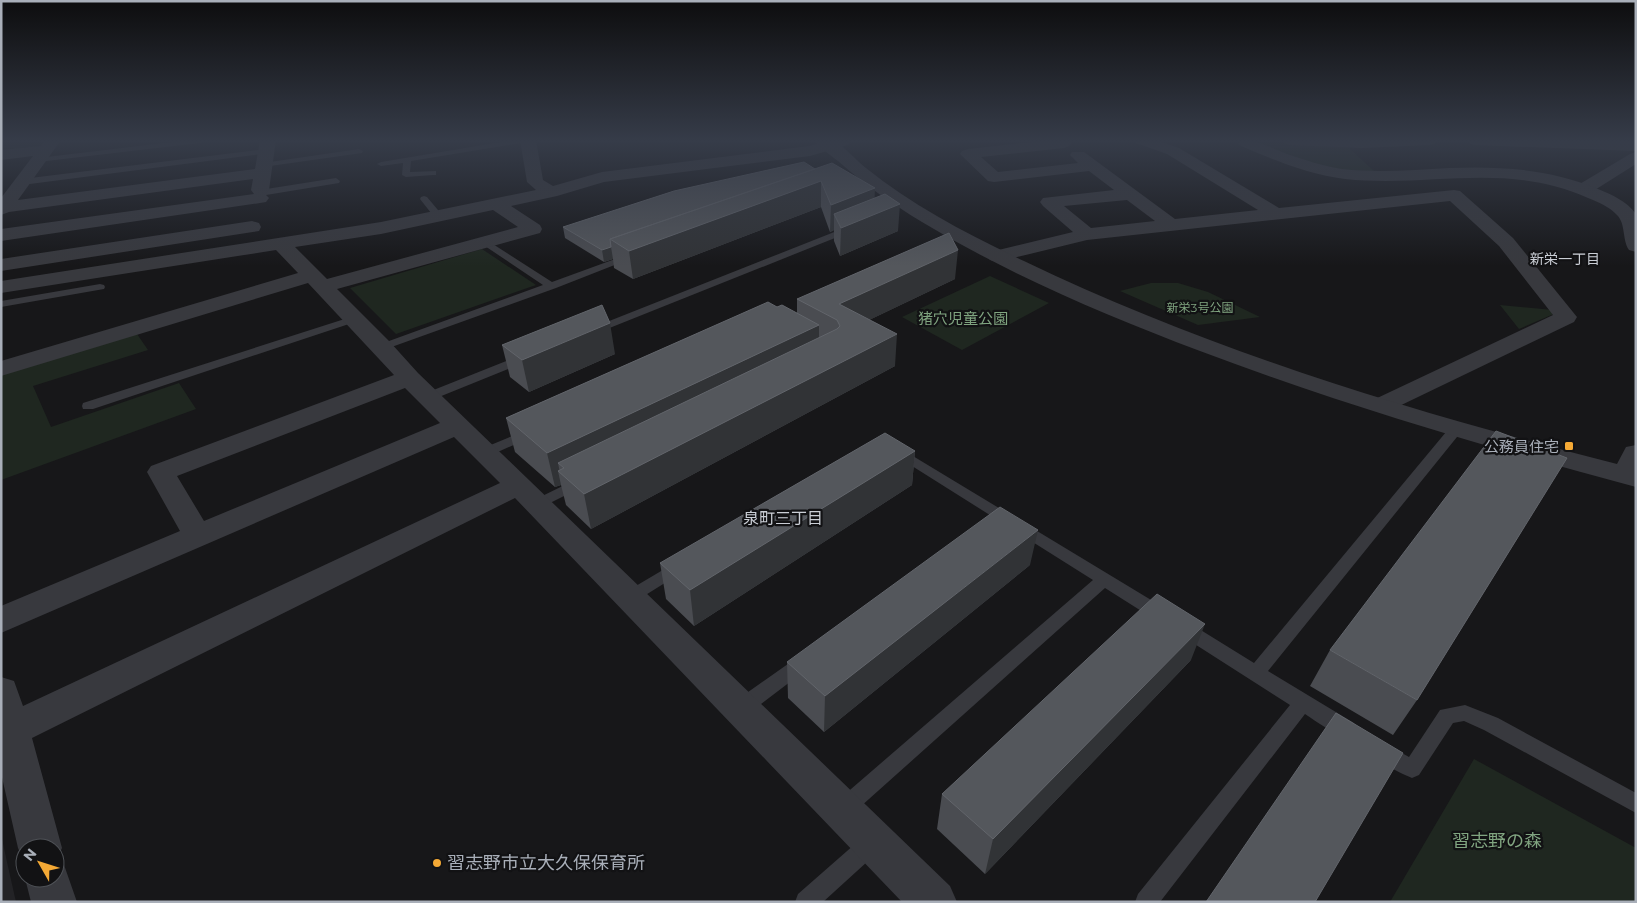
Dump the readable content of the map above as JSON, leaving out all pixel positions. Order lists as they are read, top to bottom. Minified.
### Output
{"districts":["新栄一丁目","泉町三丁目"],"parks":["新栄3号公園","猪穴児童公園","習志野の森"],"places":{"transit":["公務員住宅"],"other":["習志野市立大久保保育所"]},"north":"top left"}
